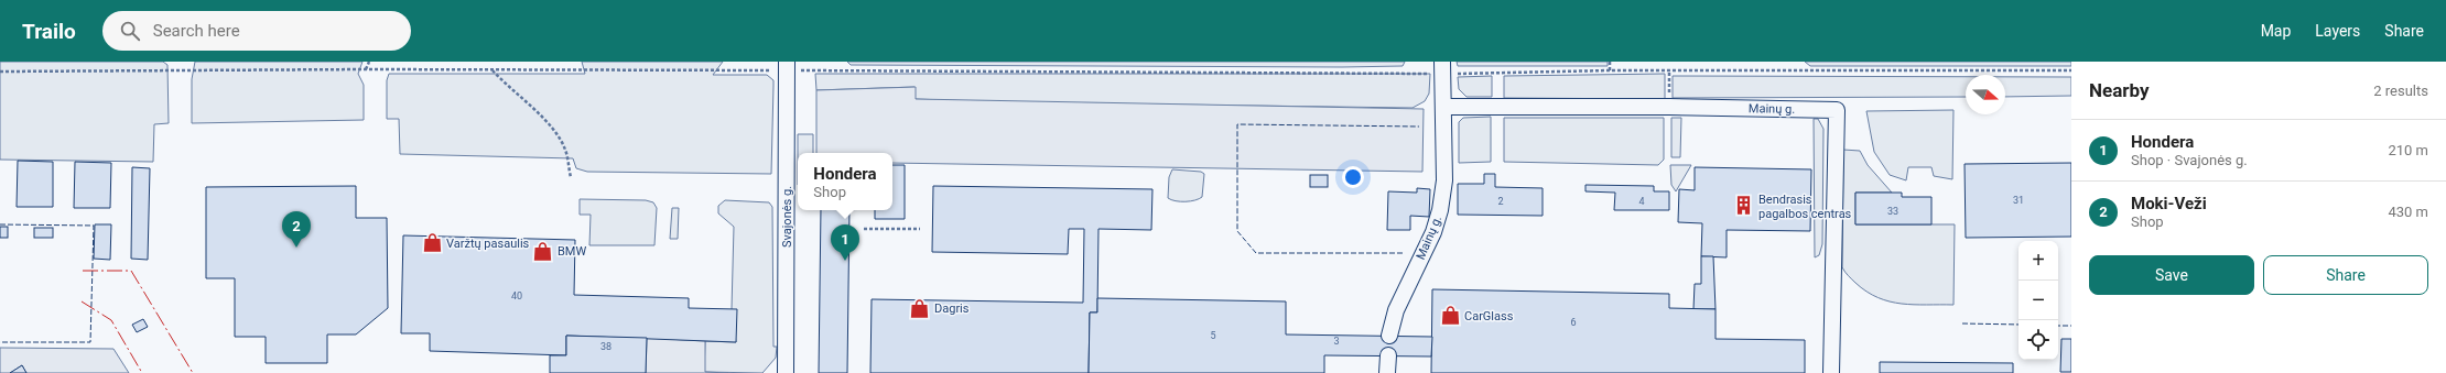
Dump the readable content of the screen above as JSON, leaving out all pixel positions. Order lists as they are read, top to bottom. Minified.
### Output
{"streets":{"street":["Mainų g.","Svajonės g."]},"places":{"building":["Bendrasis pagalbos centras"],"shop":["Varžtų pasaulis","BMW","Dagris","CarGlass"]},"house_numbers":["31","2","4","33","40","6","5","3","38"],"north":"right","page":{"header":"Trailo","search":"Search here","nav":["Map","Layers","Share"],"heading":["Nearby","2 results"],"list":[{"mark":"1","name":"Hondera","note":"Shop · Svajonės g.","value":"210 m"},{"mark":"2","name":"Moki-Veži","note":"Shop","value":"430 m"}],"popup":["Hondera","Shop"],"pins":["2","1"],"map_buttons":["+","−"],"buttons":["Save","Share"]}}
